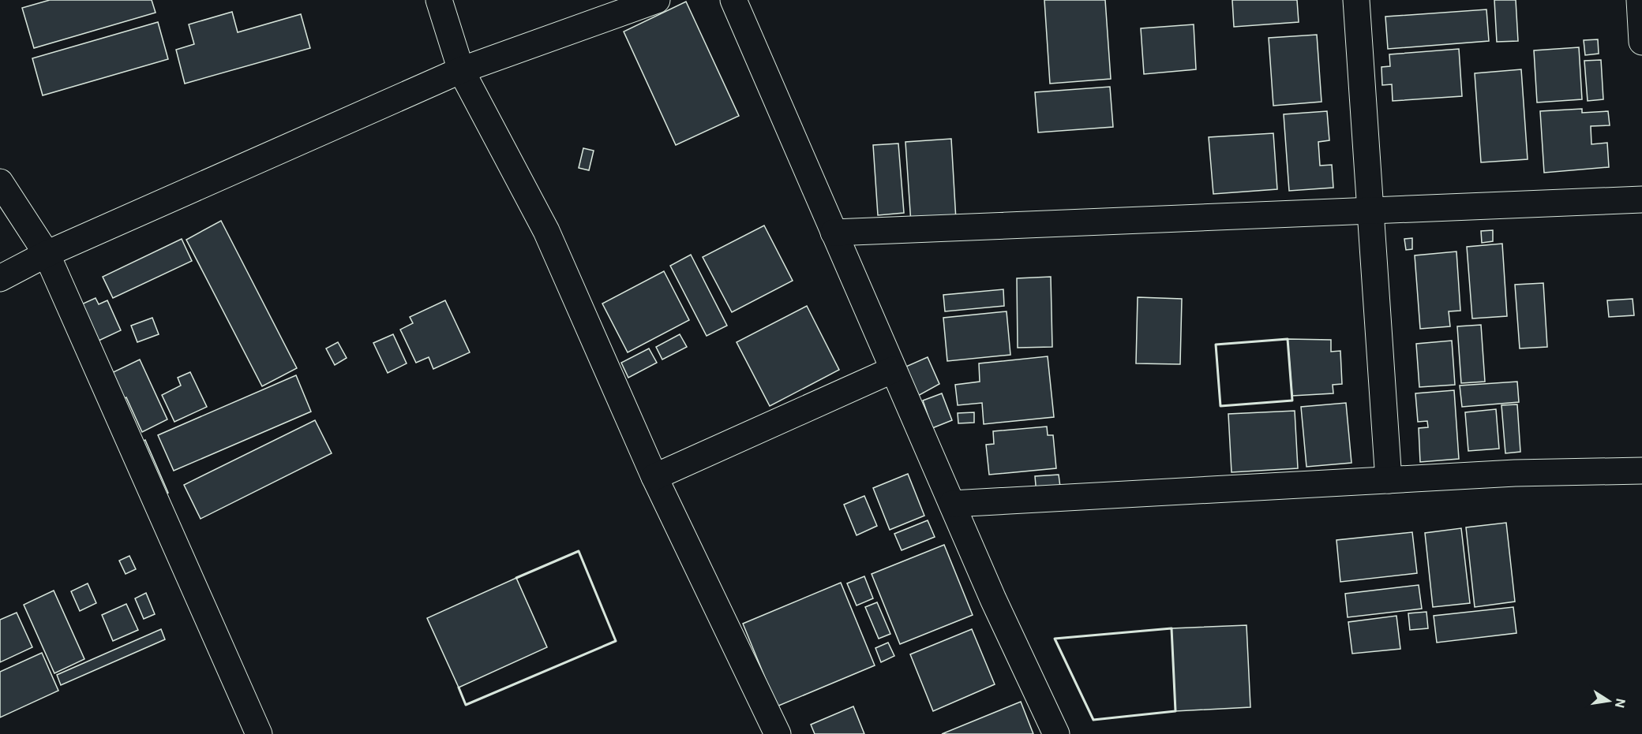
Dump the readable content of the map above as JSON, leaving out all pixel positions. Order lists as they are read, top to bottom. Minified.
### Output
{"north":"right"}
